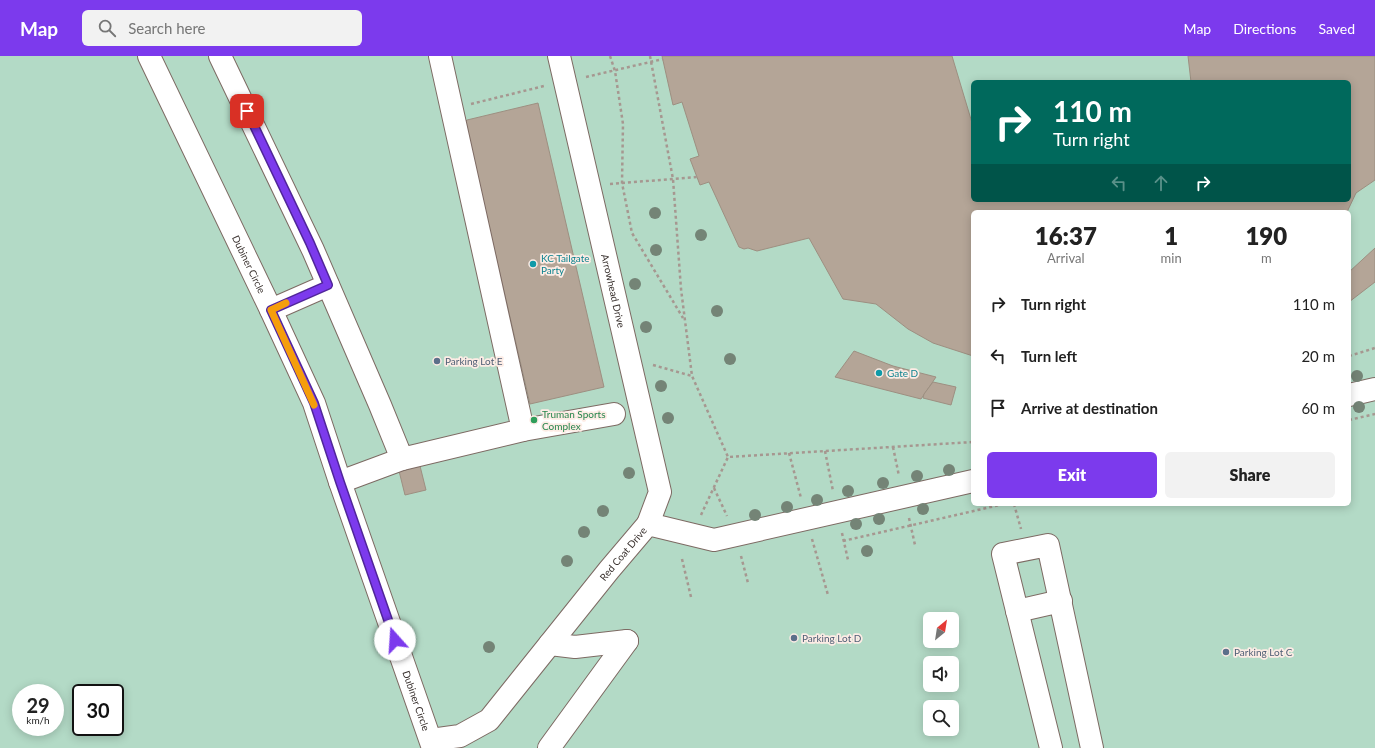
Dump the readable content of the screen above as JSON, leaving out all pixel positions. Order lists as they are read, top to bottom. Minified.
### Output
{"streets":{"street":["Dubiner Circle","Arrowhead Drive","Red Coat Drive"]},"crossings":[["Dubiner Circle","Red Coat Drive"],["Arrowhead Drive","Red Coat Drive"]],"places":["KC Tailgate Party","Parking Lot E","Gate D","Truman Sports Complex","Parking Lot D","Parking Lot C"],"north":"top right","page":{"header":"Map","search":"Search here","nav":["Map","Directions","Saved"],"turn":["110 m","Turn right"],"eta":["16:37","Arrival","1","min","190","m"],"list":[{"name":"Turn right","value":"110 m"},{"name":"Turn left","value":"20 m"},{"name":"Arrive at destination","value":"60 m"}],"buttons":["Exit","Share"],"speed":"29 km/h","limit":"30"}}
